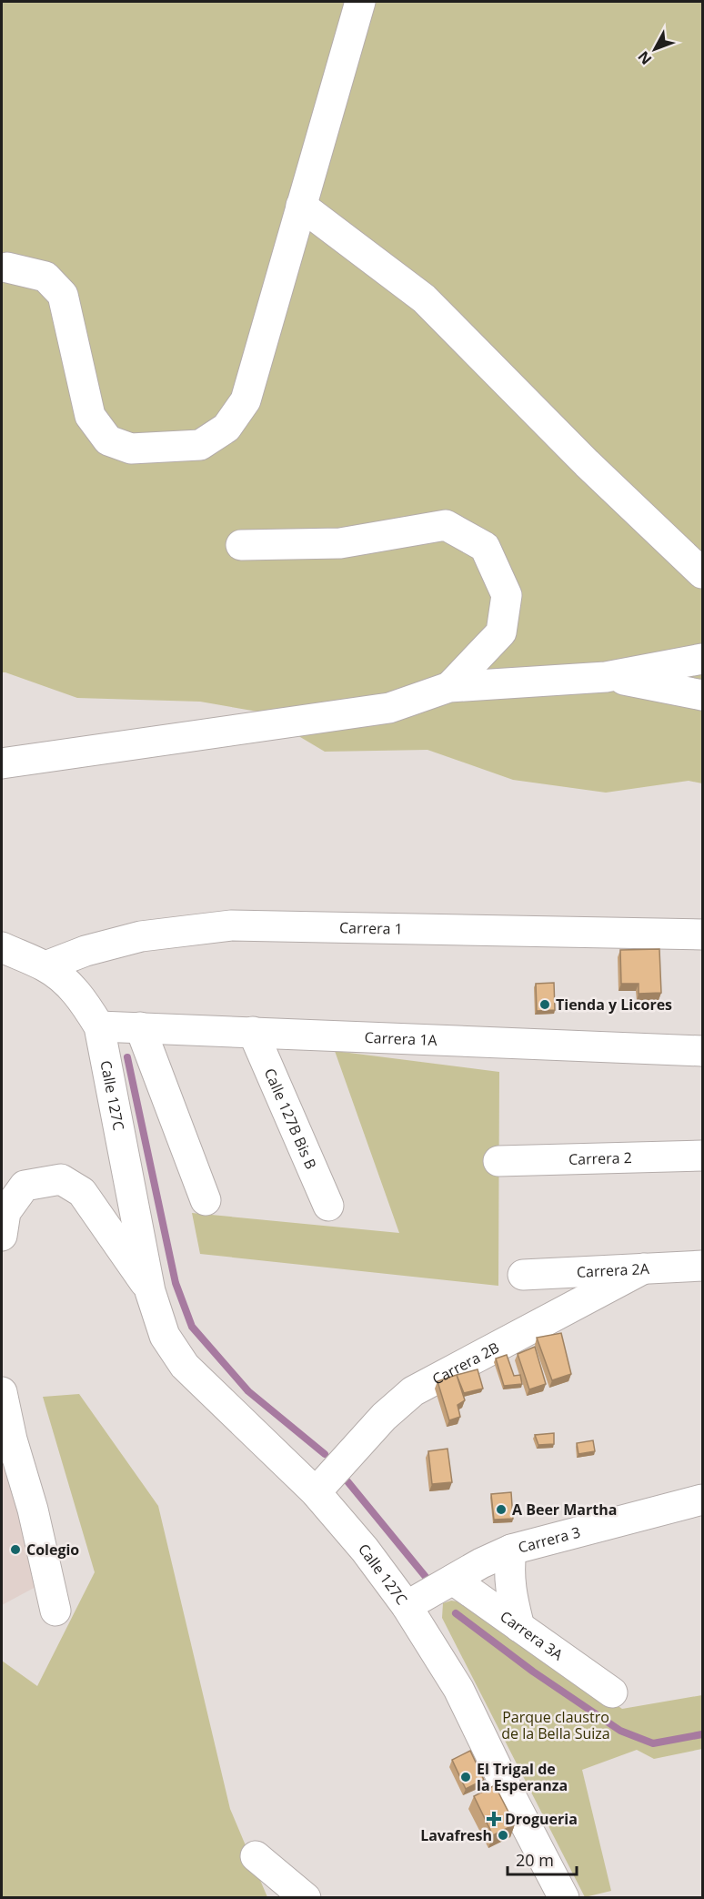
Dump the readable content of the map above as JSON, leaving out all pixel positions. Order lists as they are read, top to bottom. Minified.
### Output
{"streets":{"street":["Carrera 1","Carrera 1A","Calle 127C","Calle 127B Bis B","Carrera 2","Carrera 2A","Carrera 2B","Carrera 3","Carrera 3A"]},"crossings":[["Carrera 1","Calle 127C"],["Carrera 1A","Calle 127C"],["Carrera 1A","Calle 127B Bis B"],["Calle 127C","Carrera 2B"],["Calle 127C","Carrera 3"],["Carrera 2A","Carrera 2B"],["Carrera 3","Carrera 3A"]],"parks":["Parque claustro de la Bella Suiza"],"places":{"other":["Tienda y Licores","A Beer Martha","Colegio","El Trigal de la Esperanza","Lavafresh"],"health":["Drogueria"]},"scale_bar":"20 m","north":"bottom left"}
